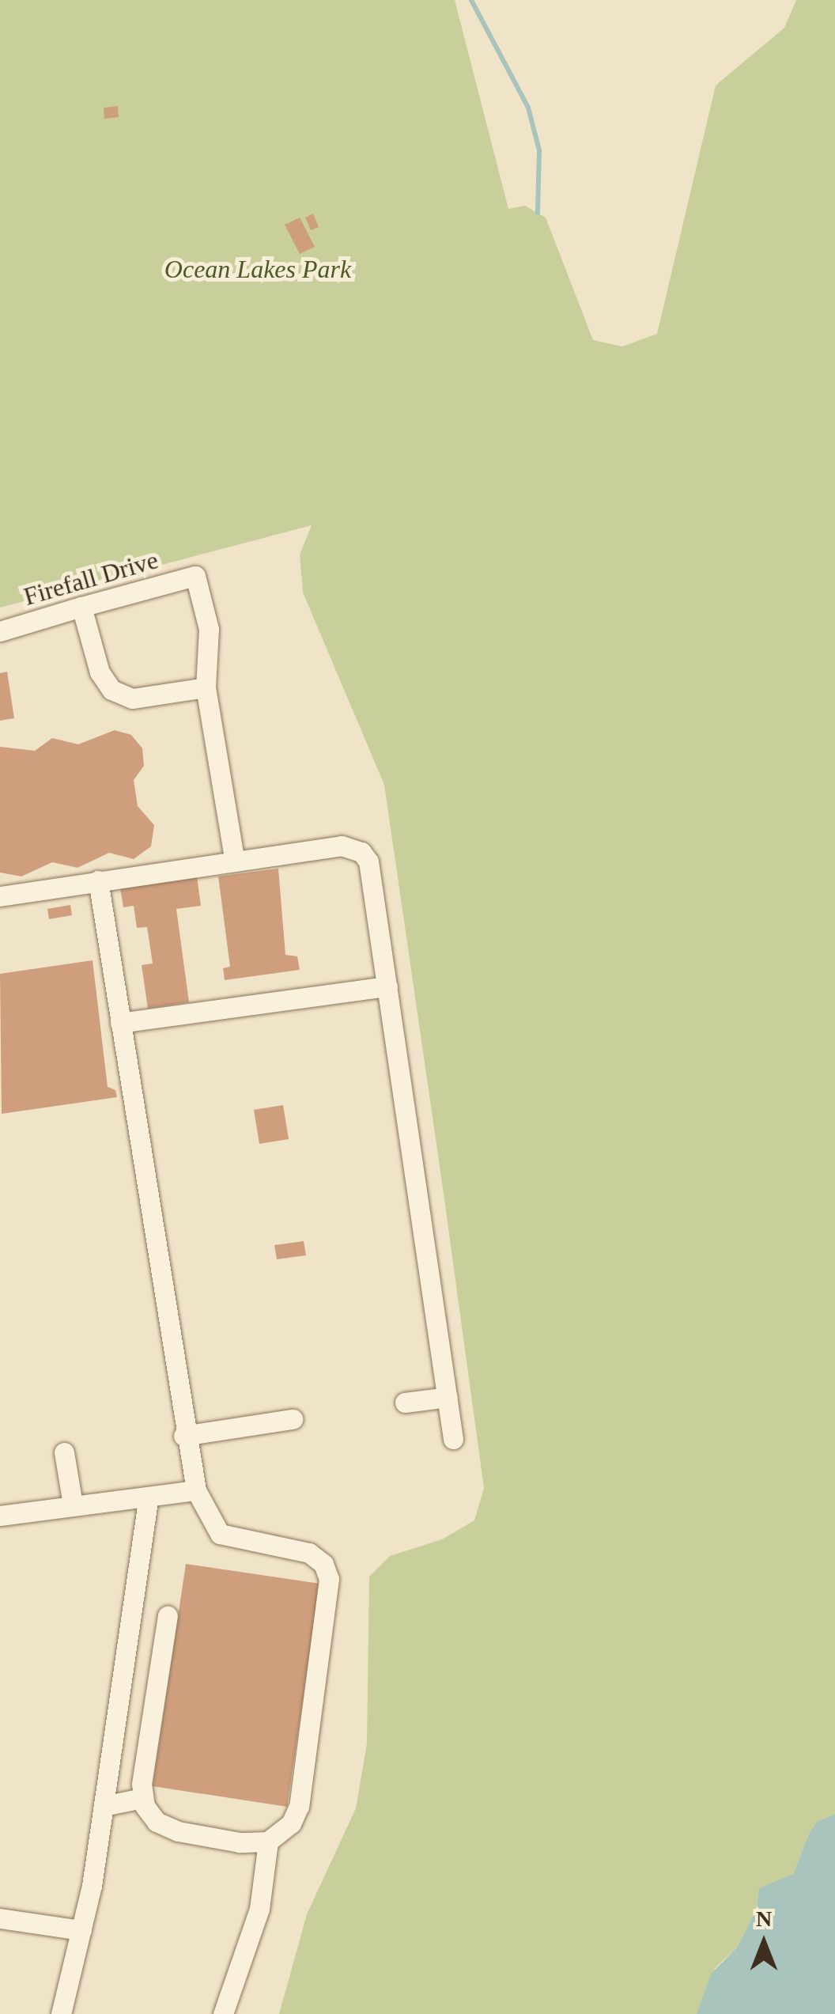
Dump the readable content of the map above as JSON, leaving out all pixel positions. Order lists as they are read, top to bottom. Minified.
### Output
{"streets":{"street":["Firefall Drive"]},"parks":["Ocean Lakes Park"],"north":"top"}
